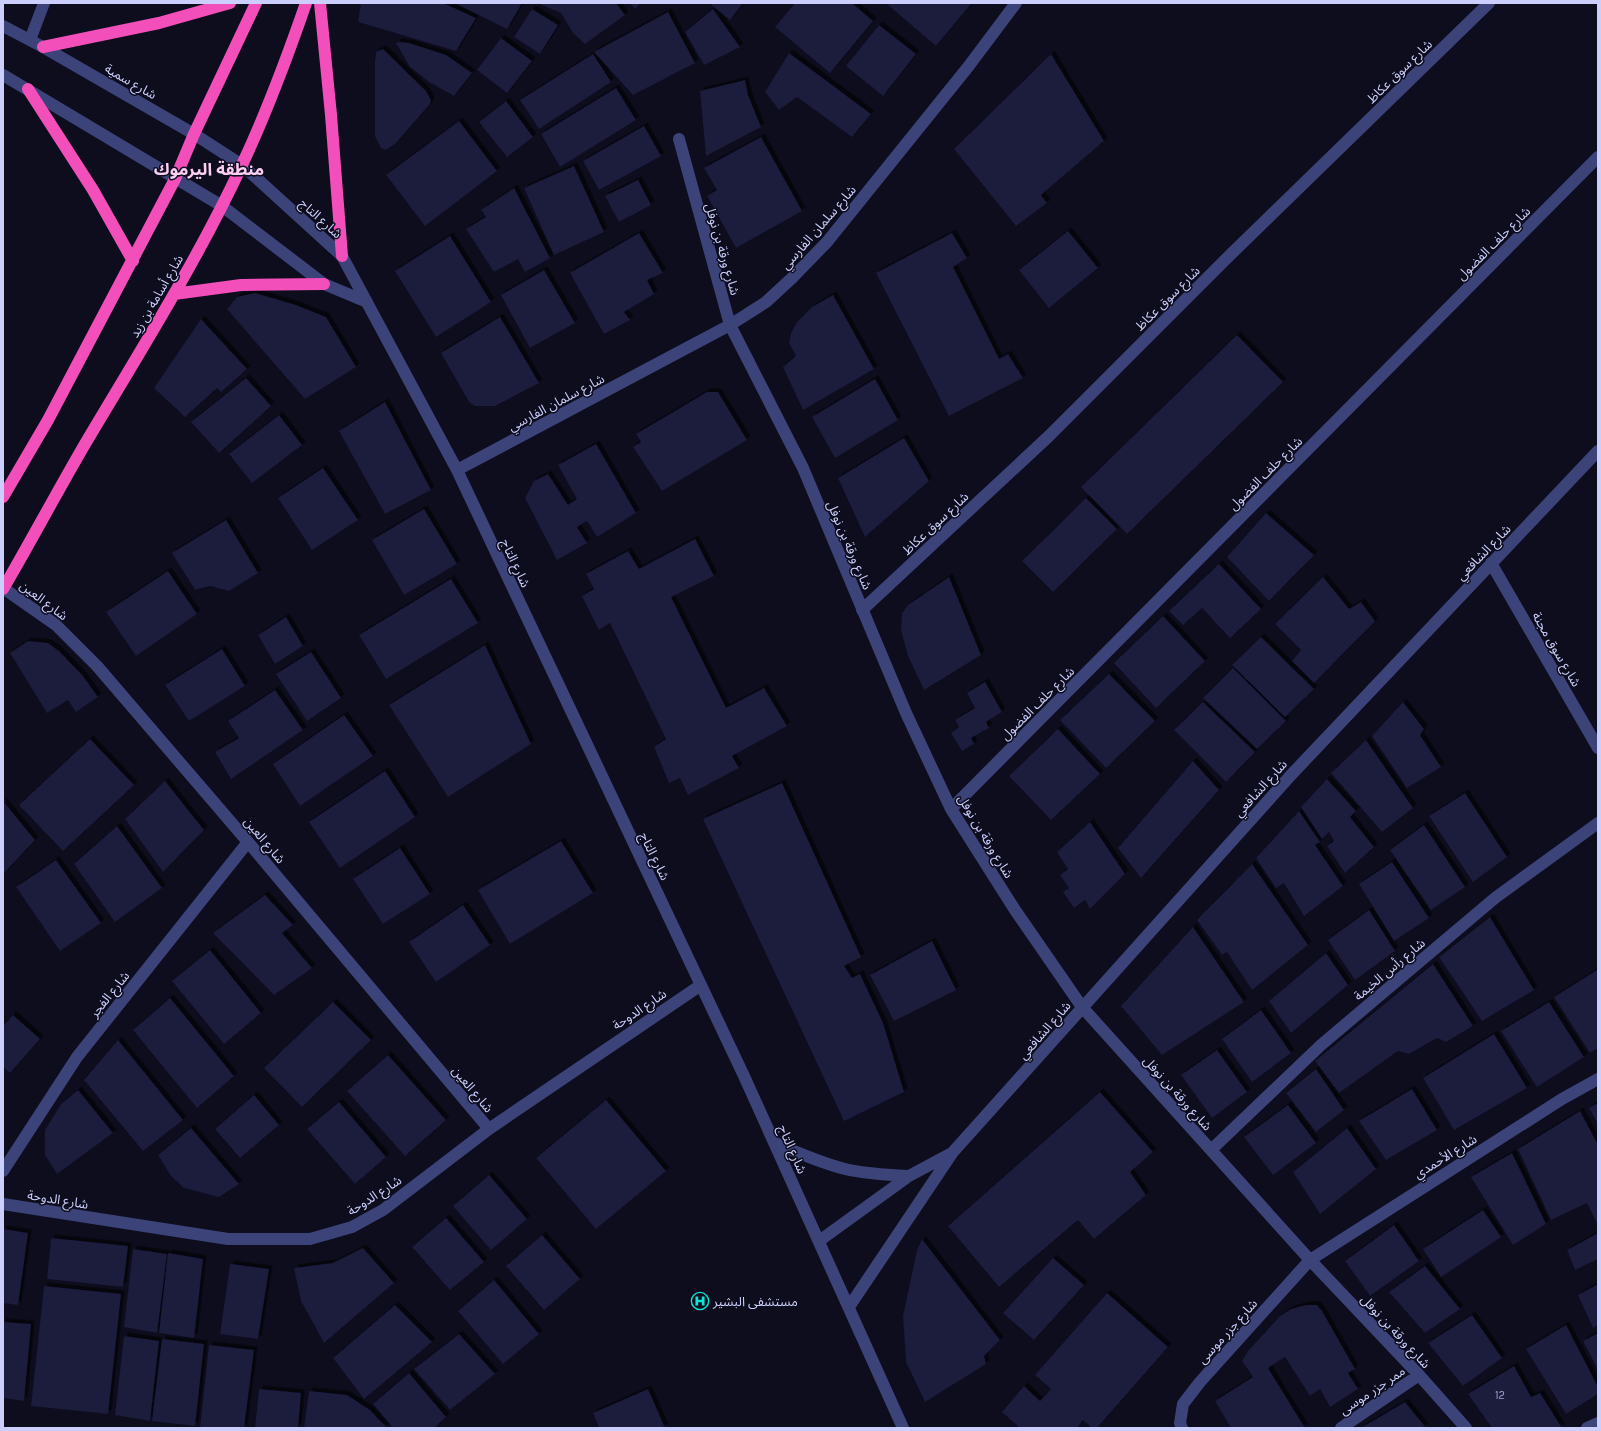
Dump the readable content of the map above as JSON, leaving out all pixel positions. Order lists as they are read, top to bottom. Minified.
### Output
{"streets":{"highway":["شارع أسامة بن زيد"],"street":["شارع سوق عكاظ","شارع سمية","شارع التاج","شارع سلمان الفارسي","شارع حلف الفضول","شارع ورقة بن نوفل","شارع الشافعي","شارع العين","شارع سوق مجنة","شارع رأس الخيمة","شارع الفجر","شارع الدوحة","شارع الأحمدي","شارع جزر موسى","ممر جزر موسى"]},"crossings":[["شارع سوق عكاظ","شارع ورقة بن نوفل"],["شارع سمية","شارع التاج"],["شارع سمية","شارع أسامة بن زيد"],["شارع التاج","شارع سلمان الفارسي"],["شارع التاج","شارع أسامة بن زيد"],["شارع التاج","شارع الشافعي"],["شارع التاج","شارع الدوحة"],["شارع سلمان الفارسي","شارع ورقة بن نوفل"],["شارع حلف الفضول","شارع ورقة بن نوفل"],["شارع ورقة بن نوفل","شارع الشافعي"],["شارع ورقة بن نوفل","شارع رأس الخيمة"],["شارع ورقة بن نوفل","شارع الأحمدي"],["شارع ورقة بن نوفل","شارع جزر موسى"],["شارع ورقة بن نوفل","ممر جزر موسى"],["شارع أسامة بن زيد","شارع العين"],["شارع الشافعي","شارع سوق مجنة"],["شارع العين","شارع الفجر"],["شارع العين","شارع الدوحة"],["شارع الأحمدي","شارع جزر موسى"]],"districts":["منطقة اليرموك"],"places":{"hospital":["مستشفى البشير"]},"house_numbers":["12"]}
